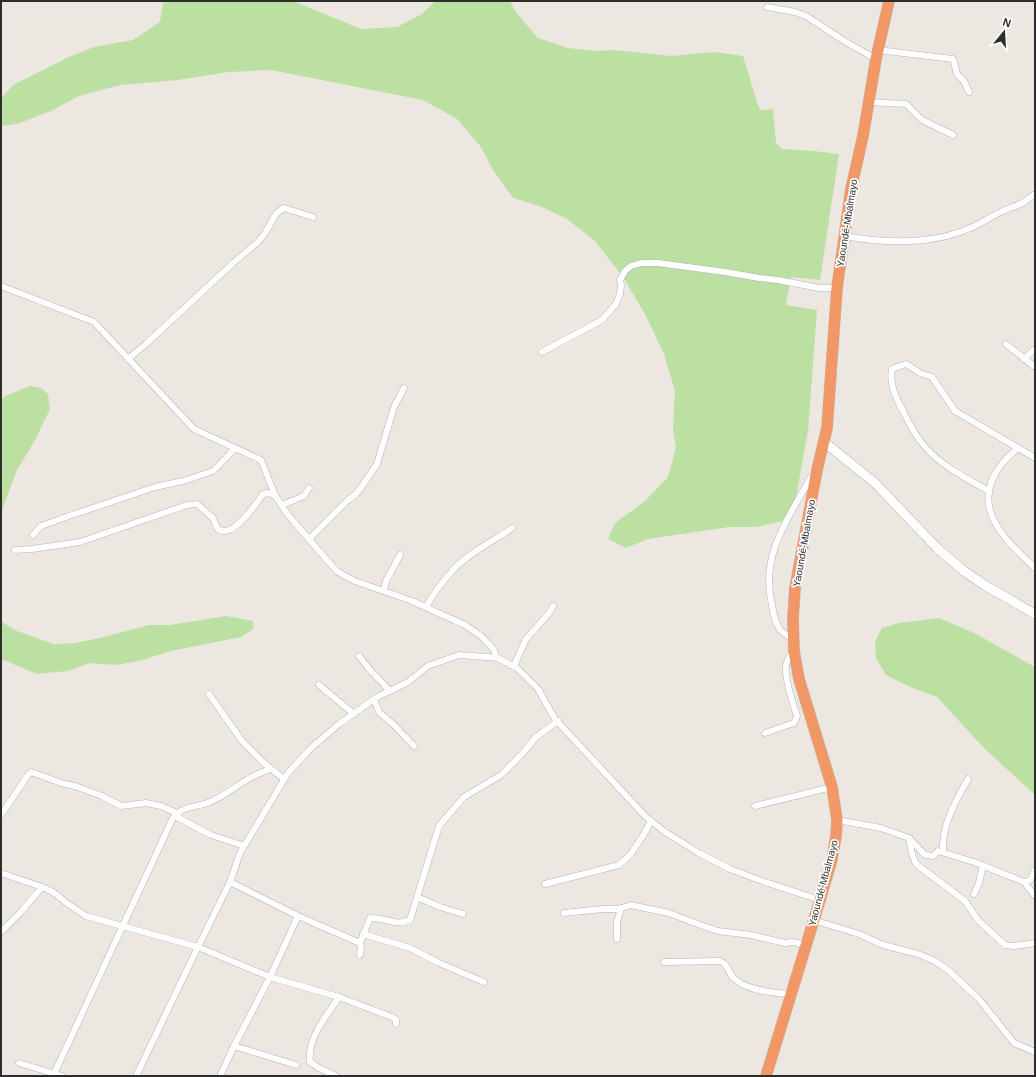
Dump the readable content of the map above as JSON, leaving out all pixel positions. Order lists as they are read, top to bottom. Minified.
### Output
{"streets":{"highway":["Yaoundé-Mbalmayo"]},"north":"top"}
